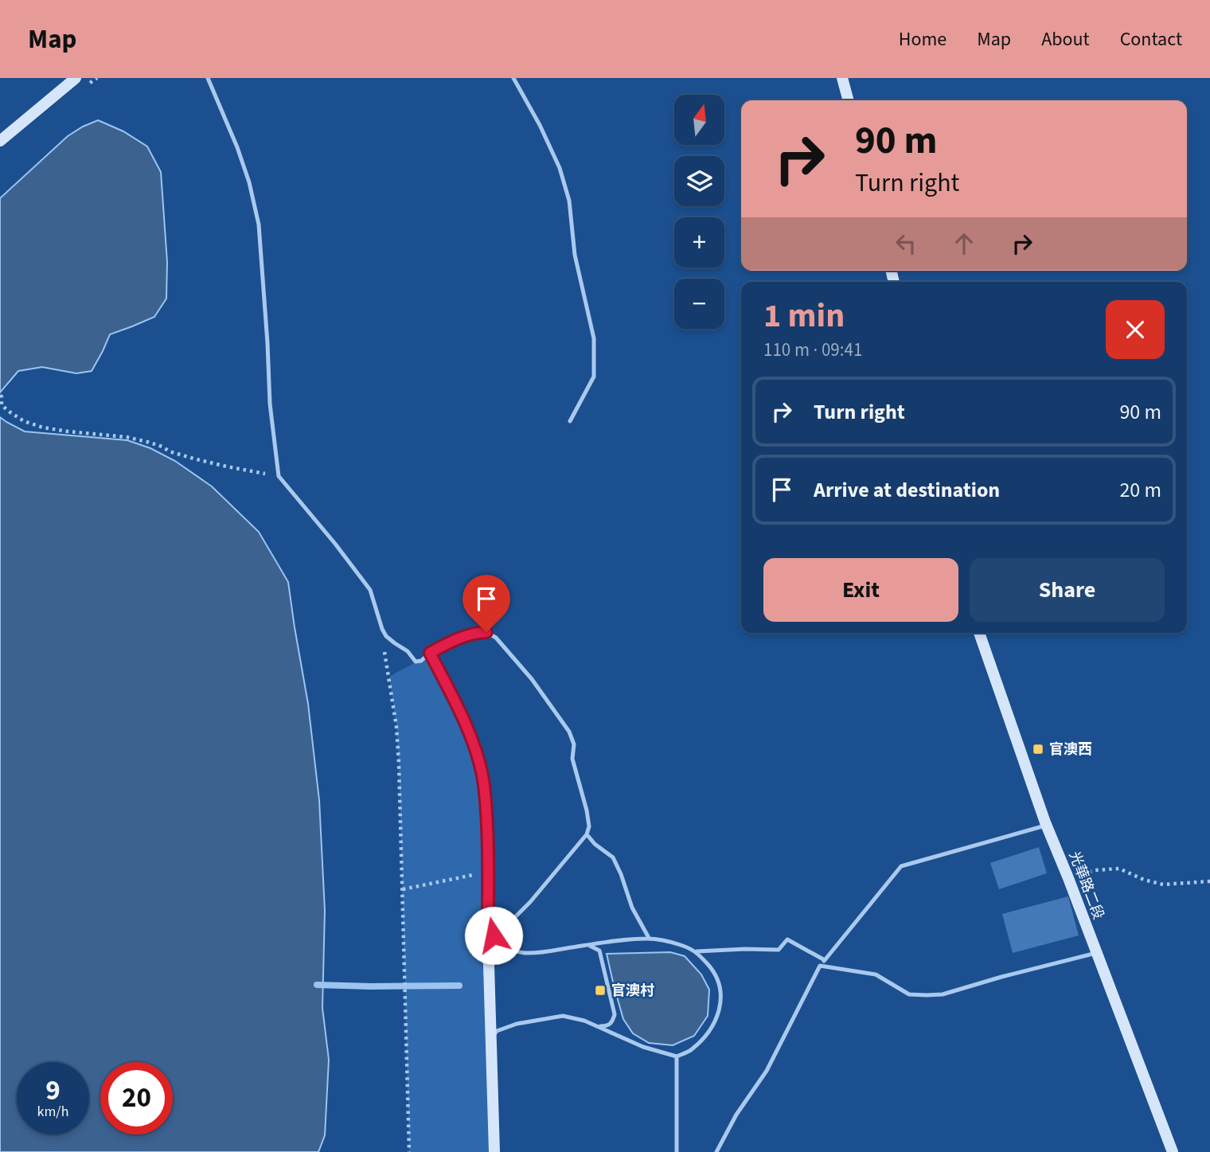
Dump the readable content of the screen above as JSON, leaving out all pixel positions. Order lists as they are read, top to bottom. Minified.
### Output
{"streets":{"street":["光華路二段"]},"places":{"transit":["官澳西","官澳村"]},"north":"top","page":{"header":"Map","nav":["Home","Map","About","Contact"],"map_buttons":["+","−"],"turn":["90 m","Turn right"],"heading":["1 min","110 m · 09:41"],"list":[{"name":"Turn right","value":"90 m"},{"name":"Arrive at destination","value":"20 m"}],"buttons":["Exit","Share"],"speed":"9 km/h","limit":"20"}}
